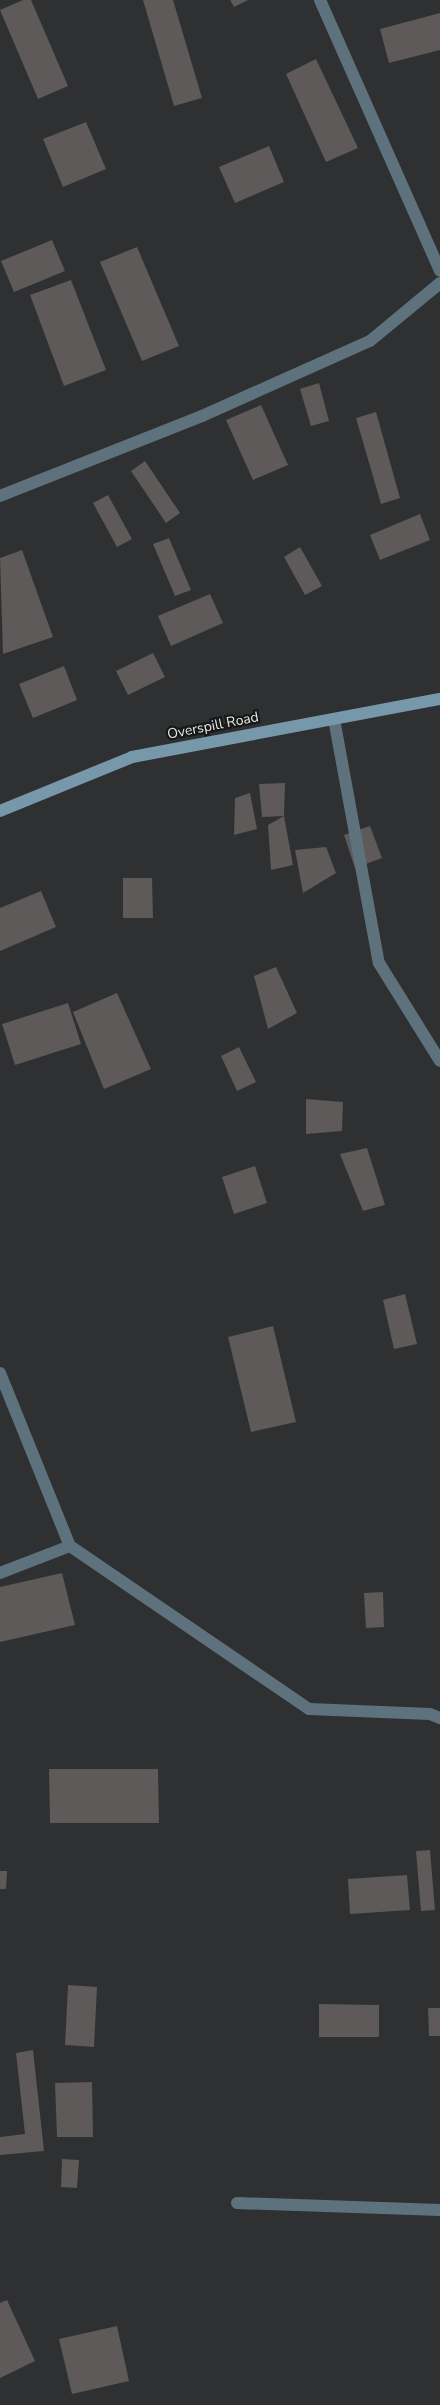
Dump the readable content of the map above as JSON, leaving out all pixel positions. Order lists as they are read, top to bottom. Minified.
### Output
{"streets":{"street":["Overspill Road"]}}
